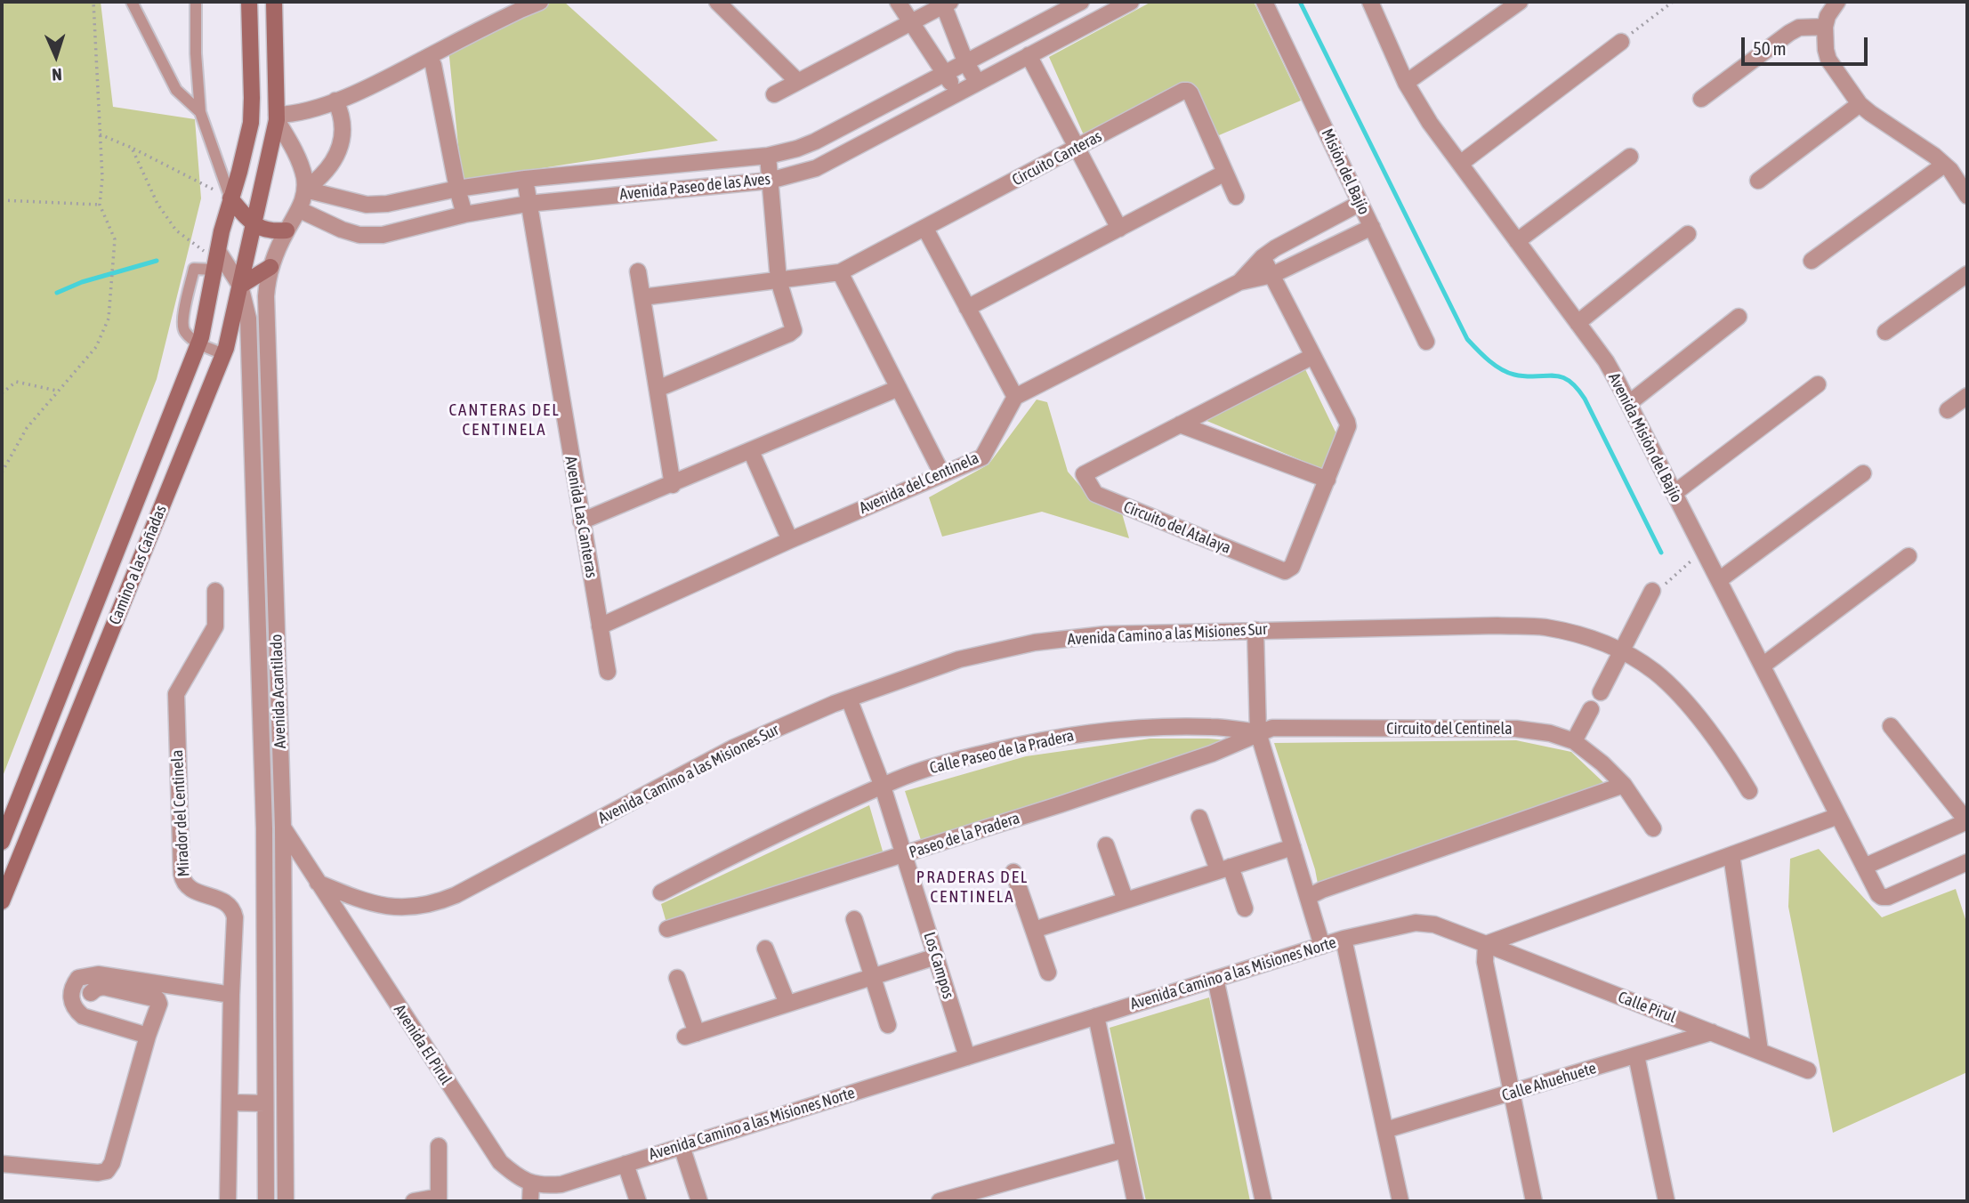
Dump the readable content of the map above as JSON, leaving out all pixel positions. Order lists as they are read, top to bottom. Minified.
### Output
{"streets":{"main road":["Camino a las Cañadas"],"street":["Circuito Canteras","Misión del Bajío","Avenida Paseo de las Aves","Avenida Misión del Bajío","Avenida del Centinela","Avenida Las Canteras","Circuito del Atalaya","Avenida Camino a las Misiones Sur","Avenida Acantilado","Circuito del Centinela","Calle Paseo de la Pradera","Mirador del Centinela","Paseo de la Pradera","Los Campos","Avenida Camino a las Misiones Norte","Calle Pirul","Avenida El Pirul","Calle Ahuehuete"]},"crossings":[["Avenida Paseo de las Aves","Avenida Las Canteras"],["Avenida Paseo de las Aves","Avenida Acantilado"],["Avenida del Centinela","Avenida Las Canteras"],["Camino a las Cañadas","Avenida Acantilado"],["Avenida Camino a las Misiones Sur","Los Campos"],["Avenida Camino a las Misiones Sur","Avenida El Pirul"],["Avenida Acantilado","Avenida El Pirul"],["Circuito del Centinela","Calle Paseo de la Pradera"],["Circuito del Centinela","Paseo de la Pradera"],["Calle Paseo de la Pradera","Paseo de la Pradera"],["Calle Paseo de la Pradera","Los Campos"],["Paseo de la Pradera","Los Campos"],["Los Campos","Avenida Camino a las Misiones Norte"],["Avenida Camino a las Misiones Norte","Calle Pirul"],["Calle Pirul","Calle Ahuehuete"]],"districts":["CANTERAS DEL CENTINELA","PRADERAS DEL CENTINELA"],"scale_bar":"50 m","north":"bottom"}
